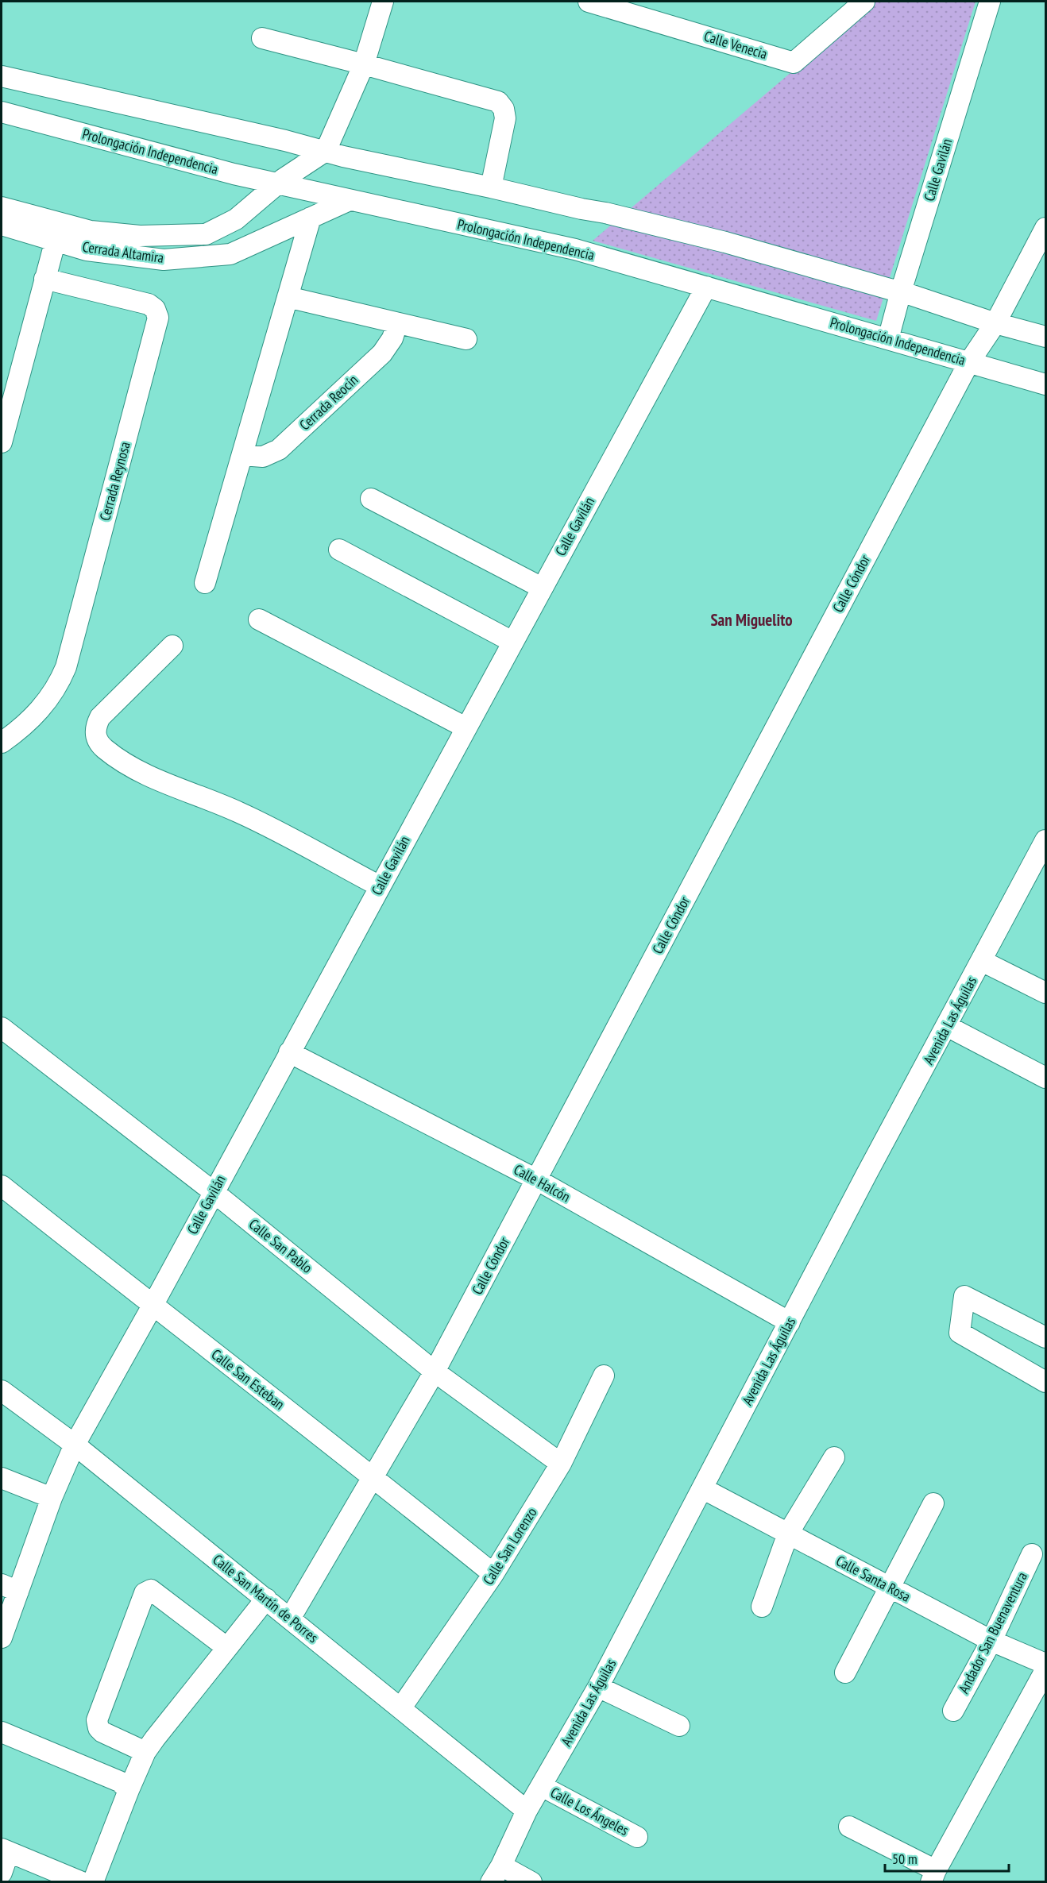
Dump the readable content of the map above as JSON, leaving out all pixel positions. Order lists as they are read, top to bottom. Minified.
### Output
{"streets":{"street":["Calle Venecia","Prolongación Independencia","Calle Gavilán","Cerrada Altamira","Cerrada Reocín","Cerrada Reynosa","Calle Cóndor","Avenida Las Águilas","Calle Halcón","Calle San Pablo","Calle San Esteban","Calle San Lorenzo","Calle Santa Rosa","Calle San Martín de Porres","Andador San Buenaventura","Calle Los Ángeles"]},"crossings":[["Prolongación Independencia","Calle Gavilán"],["Prolongación Independencia","Cerrada Altamira"],["Prolongación Independencia","Calle Cóndor"],["Calle Gavilán","Calle Halcón"],["Calle Gavilán","Calle San Pablo"],["Calle Gavilán","Calle San Esteban"],["Calle Gavilán","Calle San Martín de Porres"],["Calle Cóndor","Calle Halcón"],["Calle Cóndor","Calle San Pablo"],["Calle Cóndor","Calle San Esteban"],["Calle Cóndor","Calle San Martín de Porres"],["Avenida Las Águilas","Calle Halcón"],["Avenida Las Águilas","Calle Santa Rosa"],["Avenida Las Águilas","Calle San Martín de Porres"],["Avenida Las Águilas","Calle Los Ángeles"],["Calle San Pablo","Calle San Lorenzo"],["Calle San Esteban","Calle San Lorenzo"],["Calle San Lorenzo","Calle San Martín de Porres"],["Calle Santa Rosa","Andador San Buenaventura"]],"districts":["San Miguelito"],"scale_bar":"50 m"}
